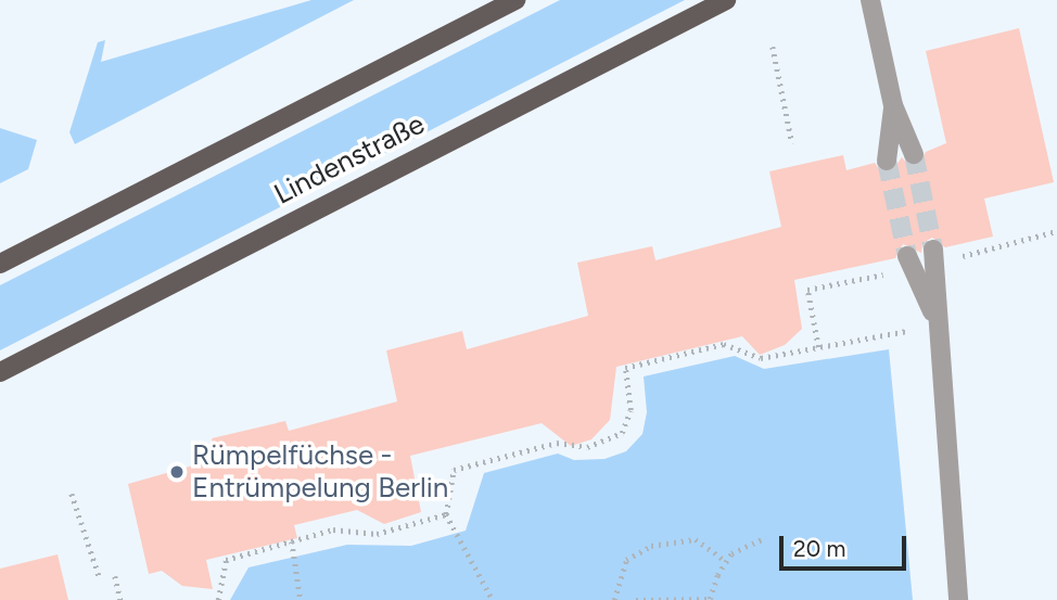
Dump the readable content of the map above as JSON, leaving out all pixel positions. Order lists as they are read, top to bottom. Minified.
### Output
{"streets":{"main road":["Lindenstraße"]},"places":["Rümpelfüchse - Entrümpelung Berlin"],"scale_bar":"20 m"}
